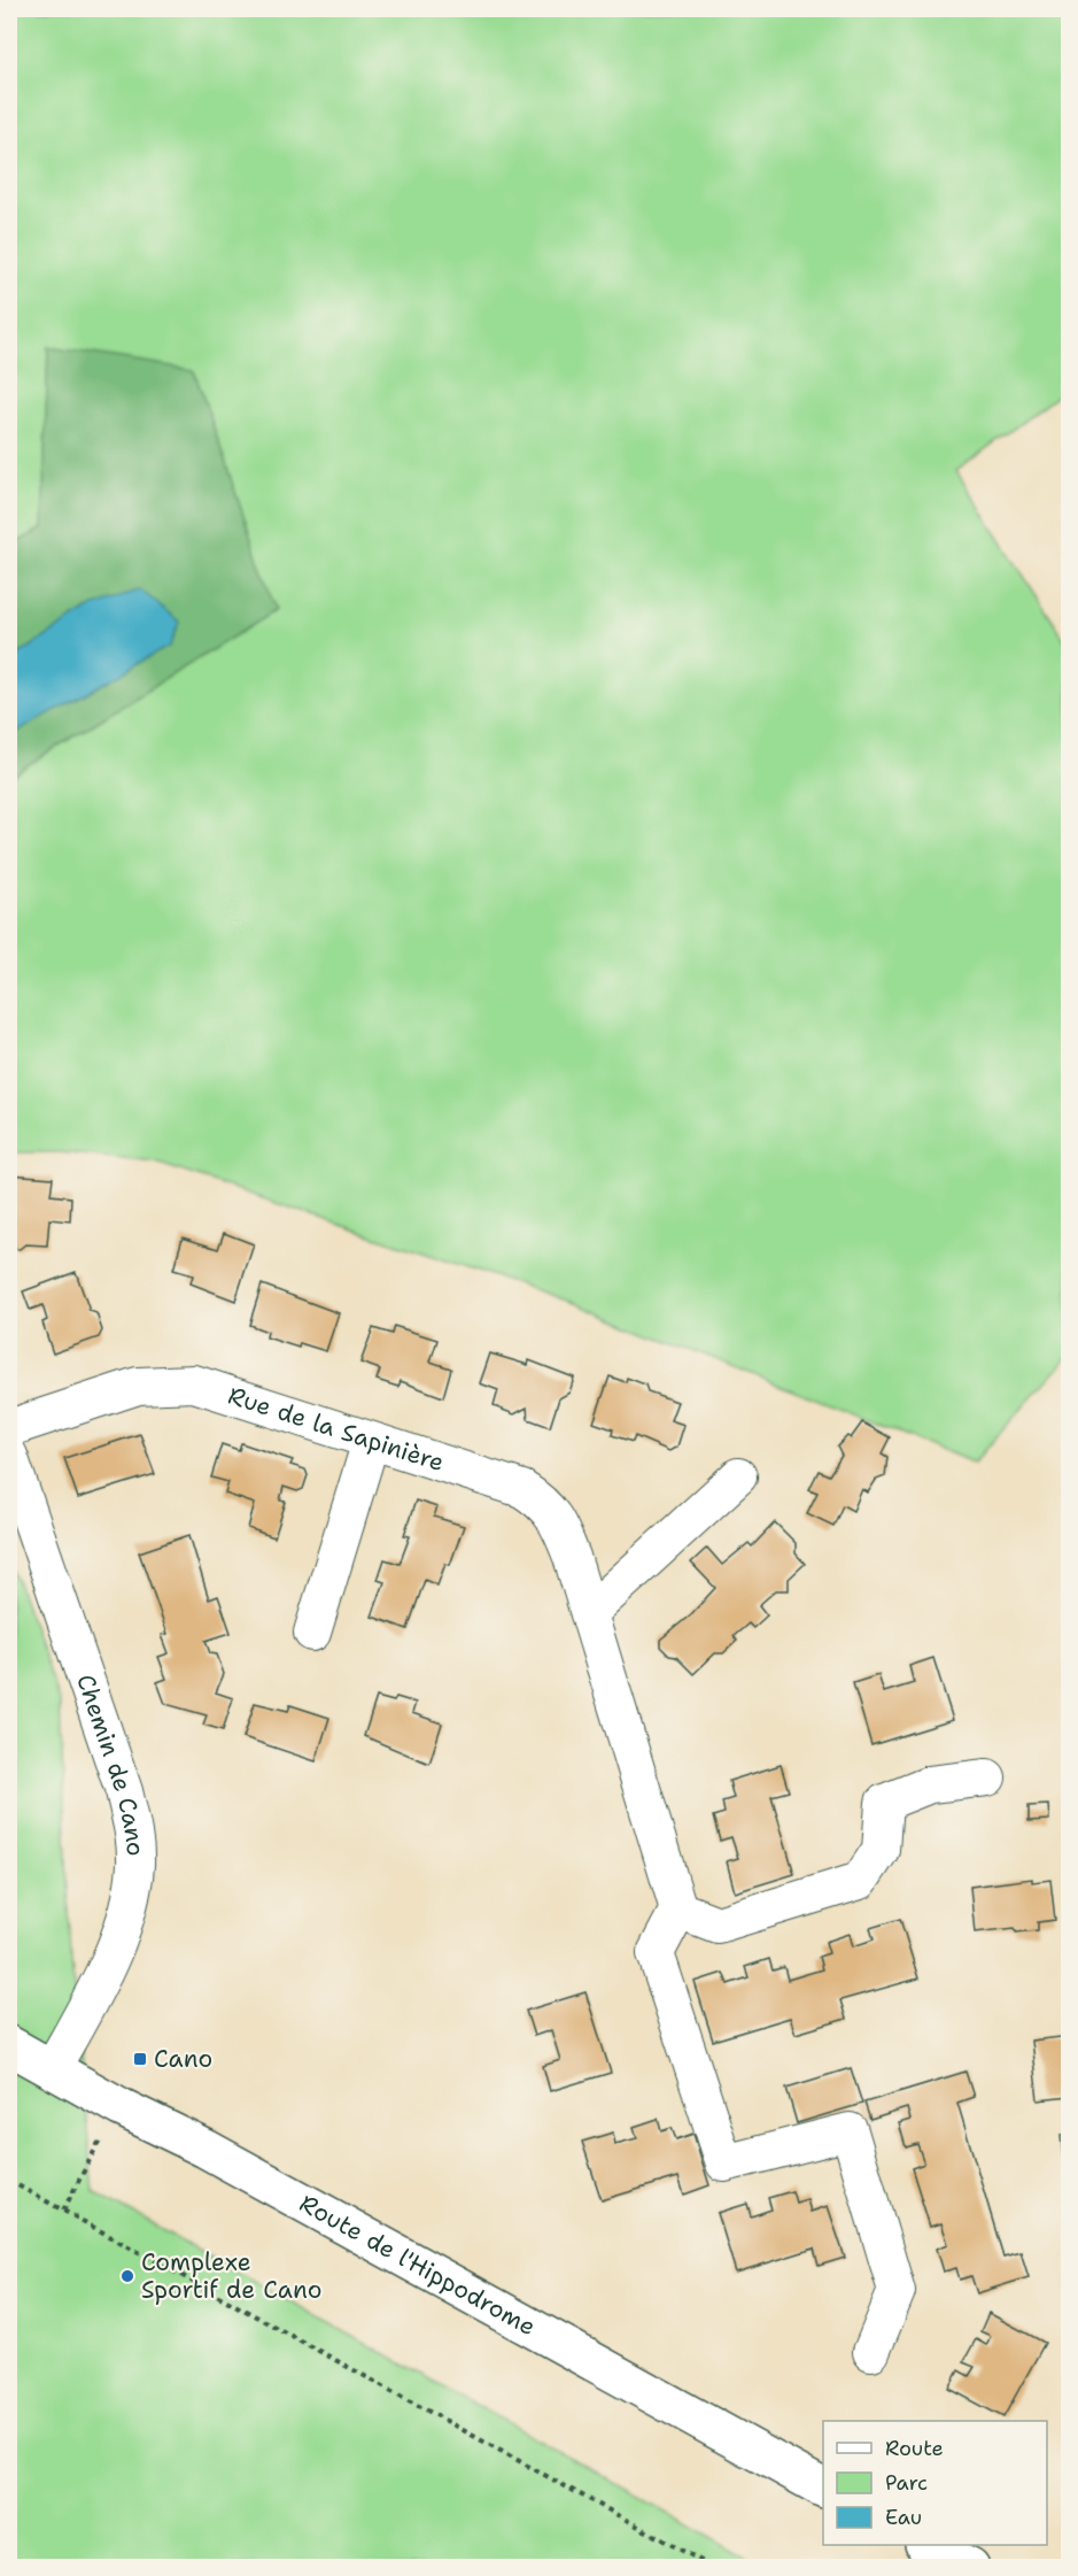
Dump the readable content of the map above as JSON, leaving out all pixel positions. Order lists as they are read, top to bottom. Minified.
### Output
{"streets":{"main road":["Route de l'Hippodrome"],"street":["Rue de la Sapinière","Chemin de Cano"]},"crossings":[["Chemin de Cano","Route de l'Hippodrome"]],"places":{"transit":["Cano"],"other":["Complexe Sportif de Cano"]},"legend":["Route","Parc","Eau"]}
